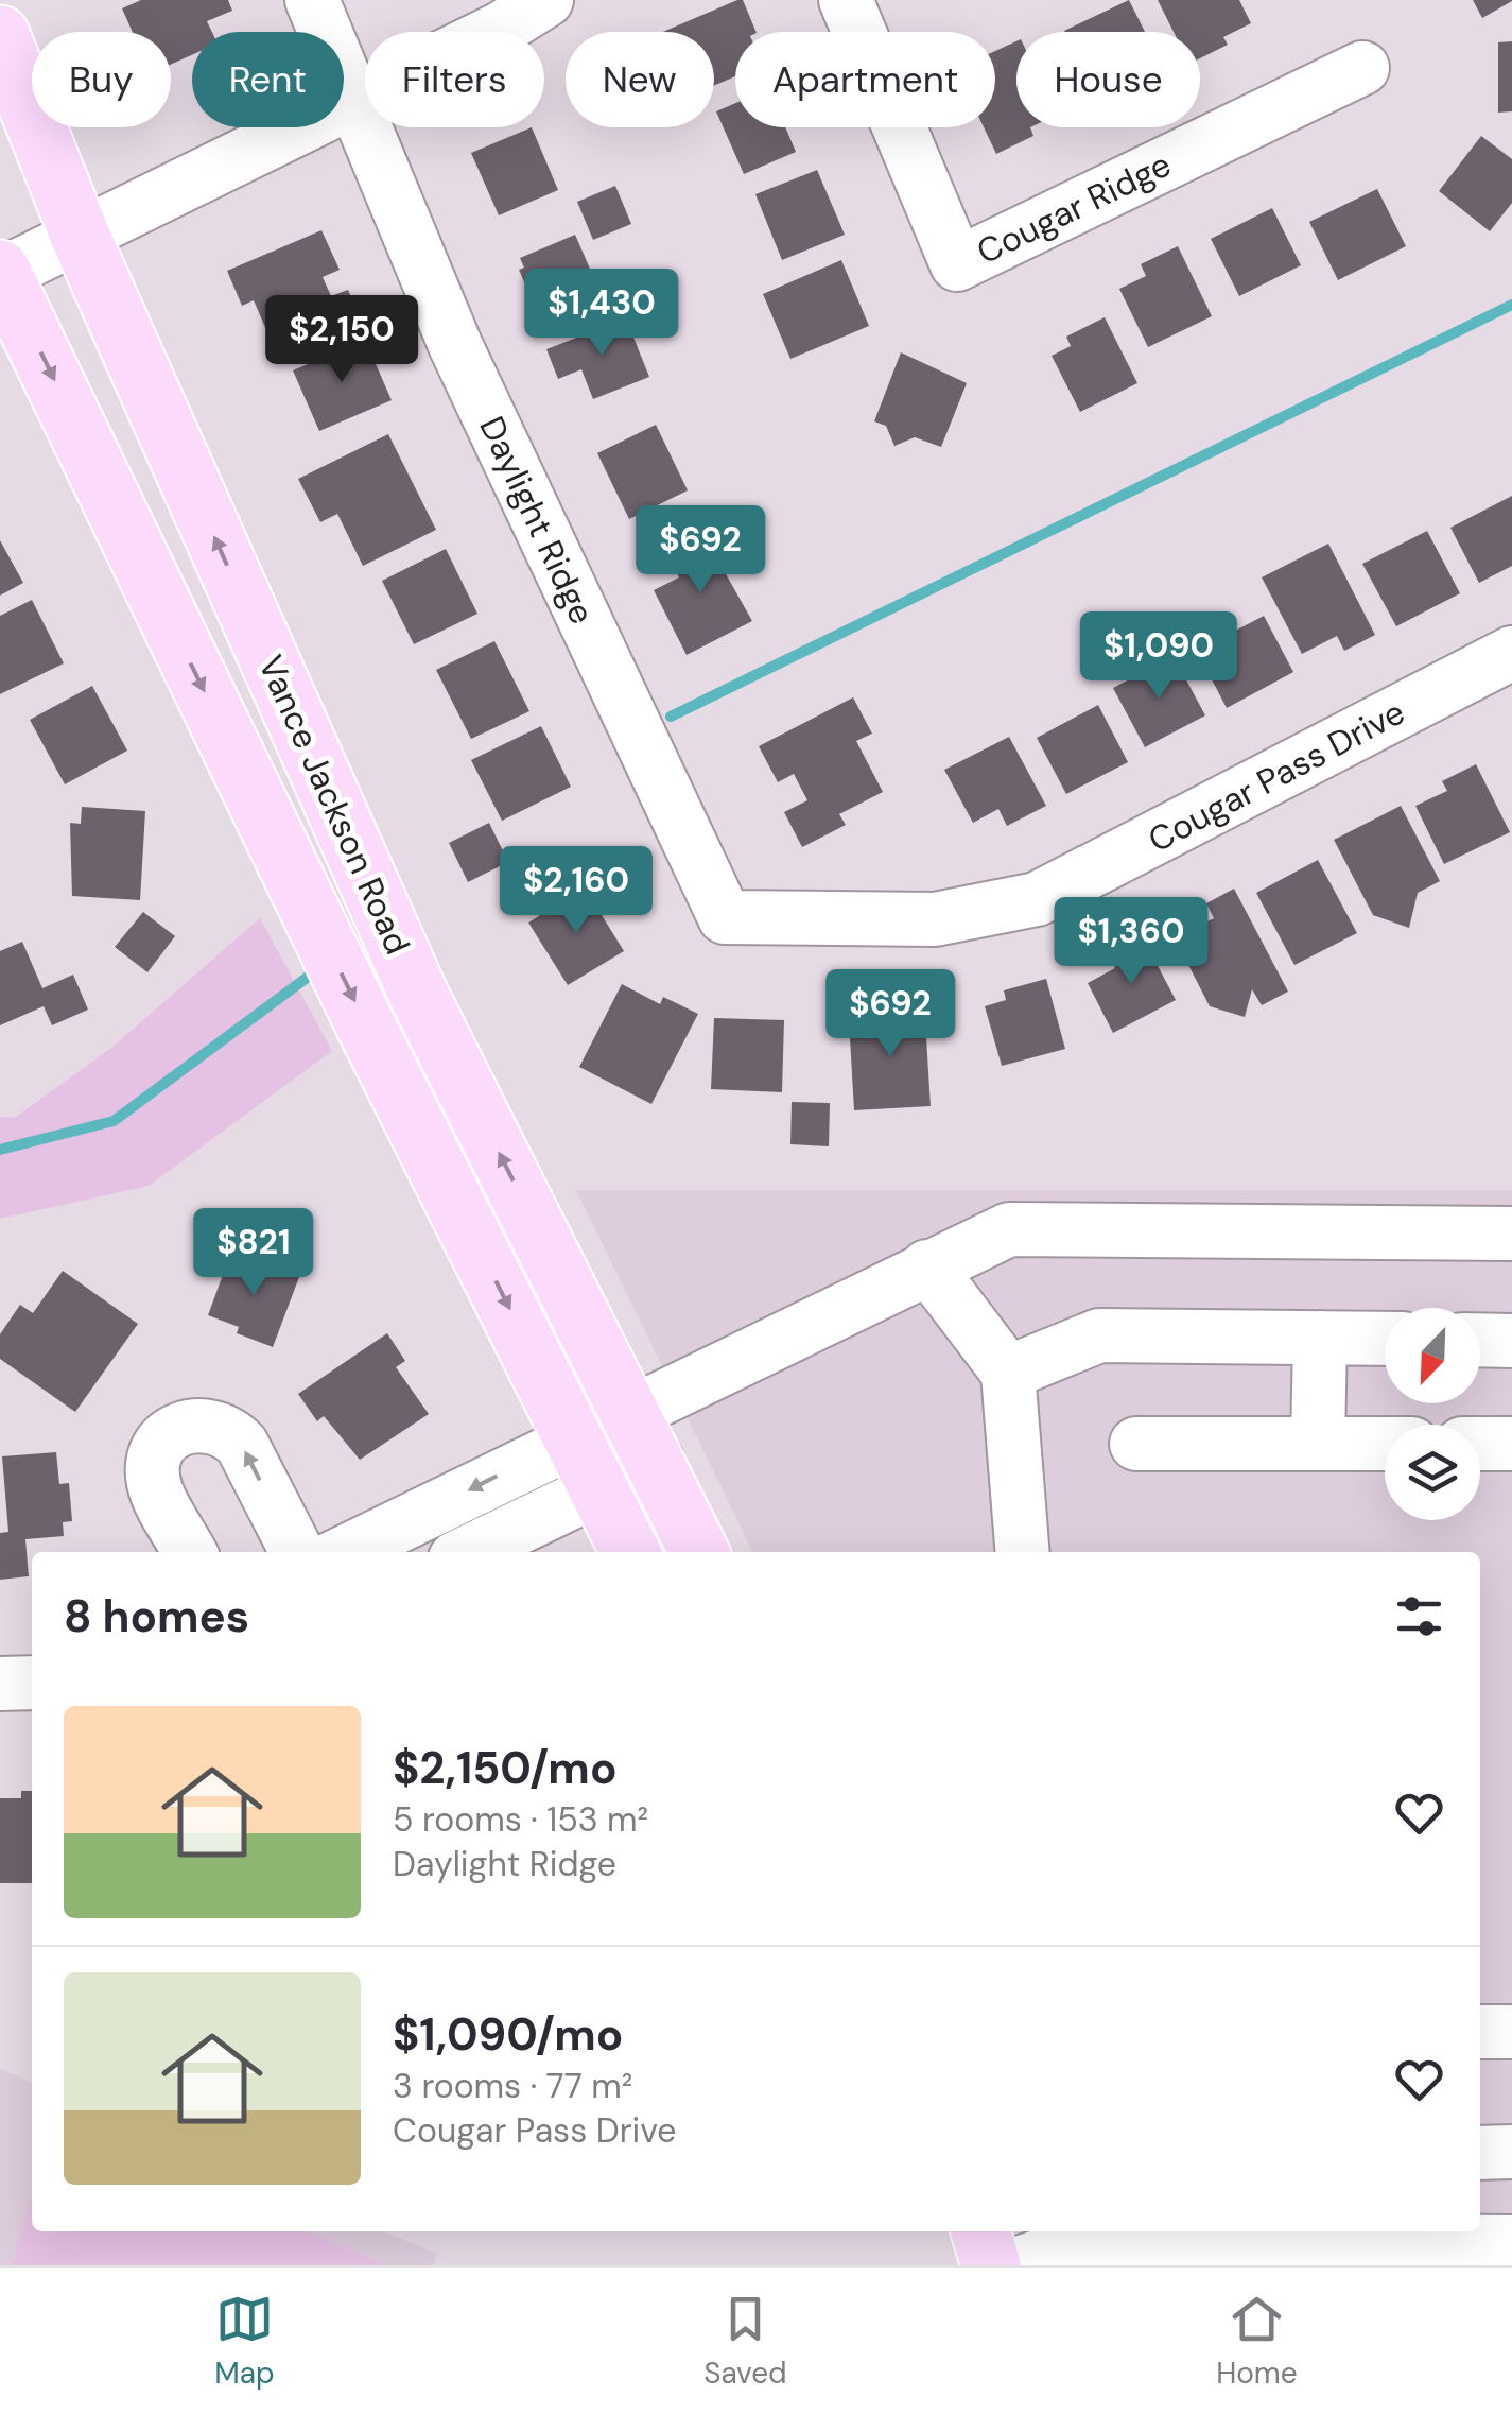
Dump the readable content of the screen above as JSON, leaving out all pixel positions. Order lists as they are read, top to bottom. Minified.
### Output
{"streets":{"main road":["Vance Jackson Road"],"street":["Cougar Ridge","Daylight Ridge","Cougar Pass Drive"]},"crossings":[["Daylight Ridge","Cougar Pass Drive"]],"north":"bottom left","page":{"chip":["Buy","Rent","Filters","New","Apartment","House"],"price":["$1,430","$2,150","$692","$1,090","$2,160","$1,360","$692","$821"],"heading":"8 homes","list":[{"name":"$2,150/mo","note":"5 rooms · 153 m² · Daylight Ridge"},{"name":"$1,090/mo","note":"3 rooms · 77 m² · Cougar Pass Drive"}],"tabs":["Map","Saved","Home"]}}
